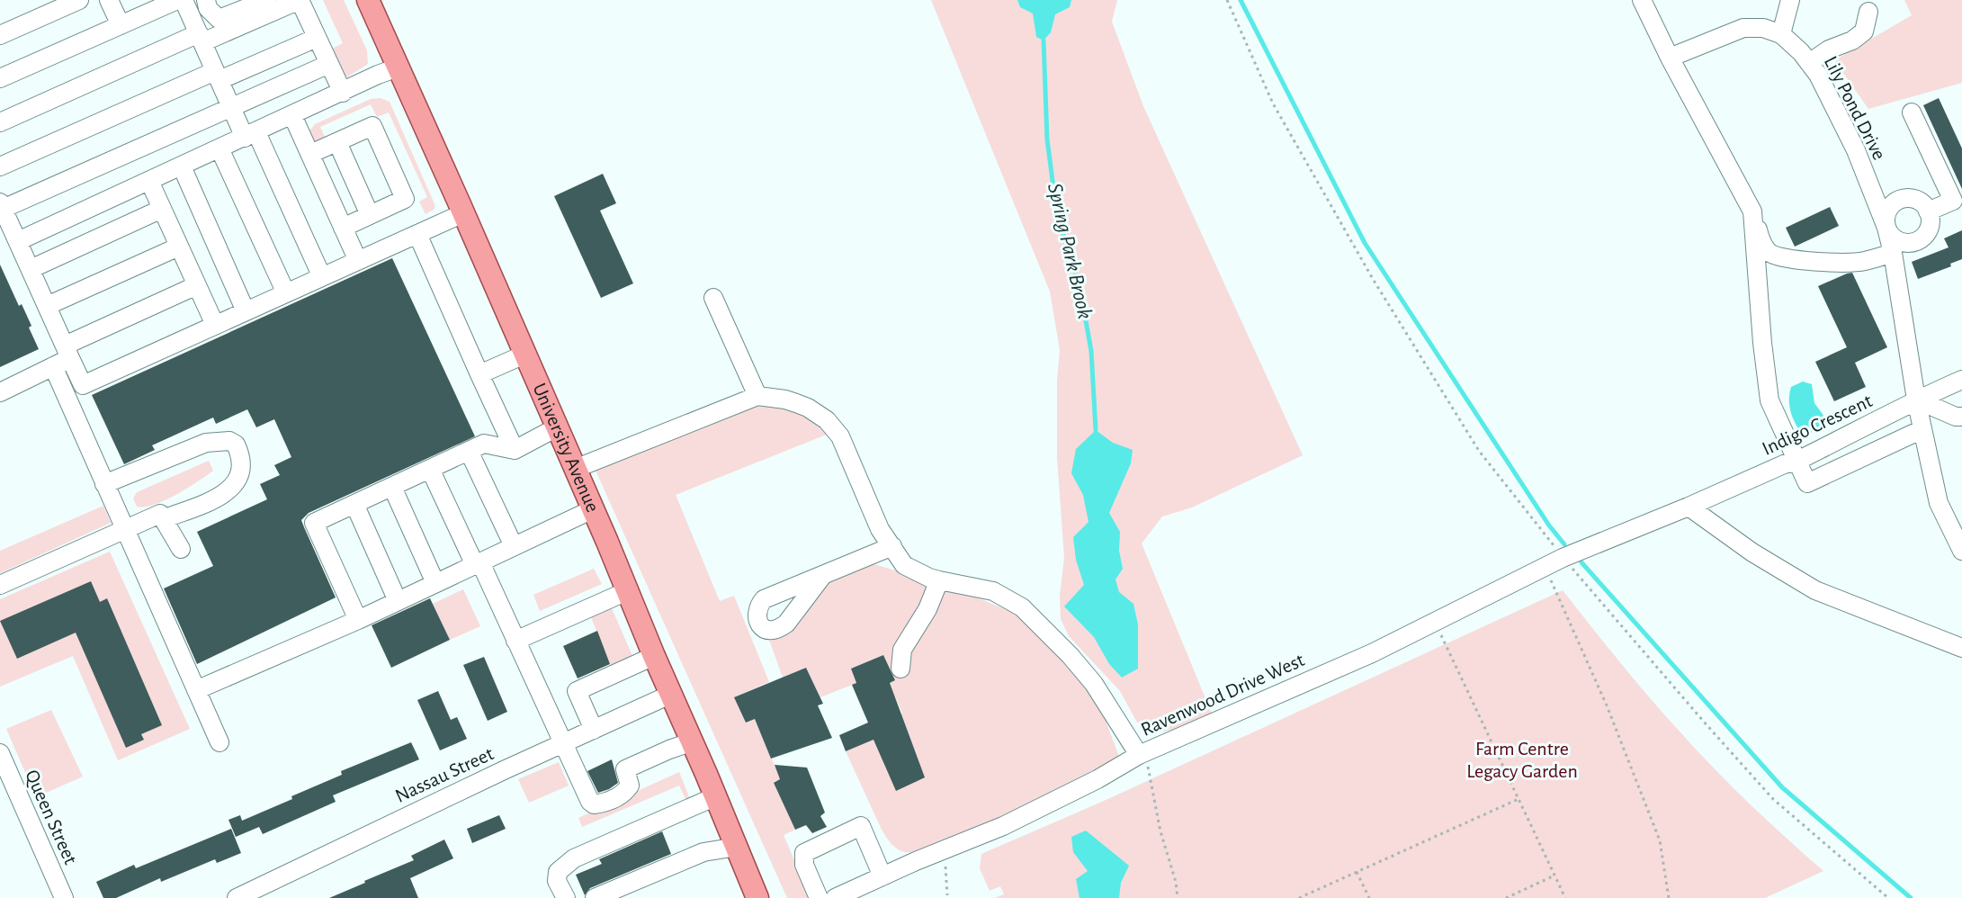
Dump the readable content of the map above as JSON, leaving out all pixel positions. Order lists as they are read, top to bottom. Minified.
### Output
{"streets":{"main road":["University Avenue"],"street":["Lily Pond Drive","Indigo Crescent","Ravenwood Drive West","Nassau Street","Queen Street"]},"crossings":[["Lily Pond Drive","Indigo Crescent"],["Indigo Crescent","Ravenwood Drive West"],["University Avenue","Ravenwood Drive West"],["University Avenue","Nassau Street"]],"water":["Spring Park Brook"],"parks":["Farm Centre Legacy Garden"]}
